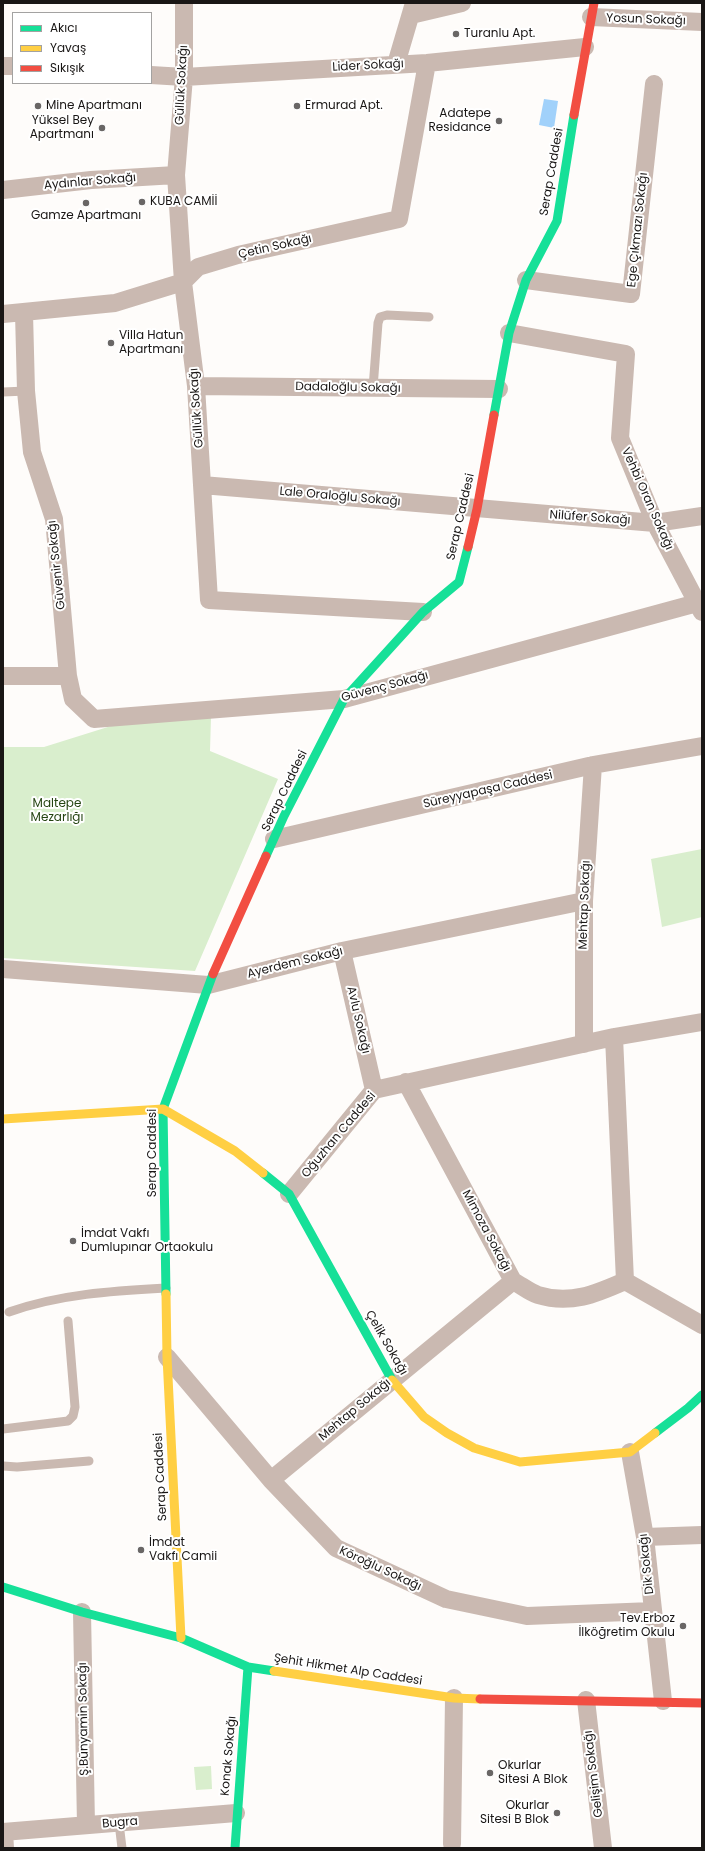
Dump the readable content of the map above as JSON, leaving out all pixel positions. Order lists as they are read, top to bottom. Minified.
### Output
{"streets":{"street":["Yosun Sokağı","Lider Sokağı","Güllük Sokağı","Serap Caddesi","Aydınlar Sokağı","Ege Çıkmazı Sokağı","Çetin Sokağı","Dadaloğlu Sokağı","Lale Oraloğlu Sokağı","Vehbi Oran Sokağı","Nilüfer Sokağı","Güvenir Sokağı","Güvenç Sokağı","Süreyyapaşa Caddesi","Mehtap Sokağı","Ayerdem Sokağı","Avlu Sokağı","Oğuzhan Caddesi","Mimoza Sokağı","Çelik Sokağı","Dik Sokağı","Köroğlu Sokağı","Şehit Hikmet Alp Caddesi","Ş.Bünyamin Sokağı","Konak Sokağı","Gelişim Sokağı","Bugra"]},"crossings":[["Yosun Sokağı","Serap Caddesi"],["Lider Sokağı","Güllük Sokağı"],["Lider Sokağı","Serap Caddesi"],["Lider Sokağı","Çetin Sokağı"],["Güllük Sokağı","Serap Caddesi"],["Güllük Sokağı","Aydınlar Sokağı"],["Güllük Sokağı","Çetin Sokağı"],["Güllük Sokağı","Dadaloğlu Sokağı"],["Güllük Sokağı","Lale Oraloğlu Sokağı"],["Serap Caddesi","Ege Çıkmazı Sokağı"],["Serap Caddesi","Dadaloğlu Sokağı"],["Serap Caddesi","Lale Oraloğlu Sokağı"],["Serap Caddesi","Vehbi Oran Sokağı"],["Serap Caddesi","Nilüfer Sokağı"],["Serap Caddesi","Güvenç Sokağı"],["Serap Caddesi","Süreyyapaşa Caddesi"],["Serap Caddesi","Ayerdem Sokağı"],["Serap Caddesi","Köroğlu Sokağı"],["Serap Caddesi","Şehit Hikmet Alp Caddesi"],["Çetin Sokağı","Güvenir Sokağı"],["Lale Oraloğlu Sokağı","Nilüfer Sokağı"],["Vehbi Oran Sokağı","Nilüfer Sokağı"],["Vehbi Oran Sokağı","Güvenç Sokağı"],["Güvenir Sokağı","Güvenç Sokağı"],["Süreyyapaşa Caddesi","Mehtap Sokağı"],["Mehtap Sokağı","Ayerdem Sokağı"],["Mehtap Sokağı","Oğuzhan Caddesi"],["Mehtap Sokağı","Mimoza Sokağı"],["Mehtap Sokağı","Çelik Sokağı"],["Mehtap Sokağı","Köroğlu Sokağı"],["Ayerdem Sokağı","Avlu Sokağı"],["Avlu Sokağı","Oğuzhan Caddesi"],["Oğuzhan Caddesi","Mimoza Sokağı"],["Oğuzhan Caddesi","Çelik Sokağı"],["Çelik Sokağı","Dik Sokağı"],["Dik Sokağı","Köroğlu Sokağı"],["Dik Sokağı","Şehit Hikmet Alp Caddesi"],["Şehit Hikmet Alp Caddesi","Ş.Bünyamin Sokağı"],["Şehit Hikmet Alp Caddesi","Konak Sokağı"],["Şehit Hikmet Alp Caddesi","Gelişim Sokağı"],["Ş.Bünyamin Sokağı","Bugra"],["Konak Sokağı","Bugra"]],"parks":["Maltepe Mezarlığı"],"places":["Turanlu Apt.","Mine Apartmanı","Ermurad Apt.","Adatepe Residance","Yüksel Bey Apartmanı","KUBA CAMİİ","Gamze Apartmanı","Villa Hatun Apartmanı","İmdat Vakfı Dumlupınar Ortaokulu","İmdat Vakfı Camii","Tev.Erboz İlköğretim Okulu","Okurlar Sitesi A Blok","Okurlar Sitesi B Blok"],"legend":["Akıcı","Yavaş","Sıkışık"]}
